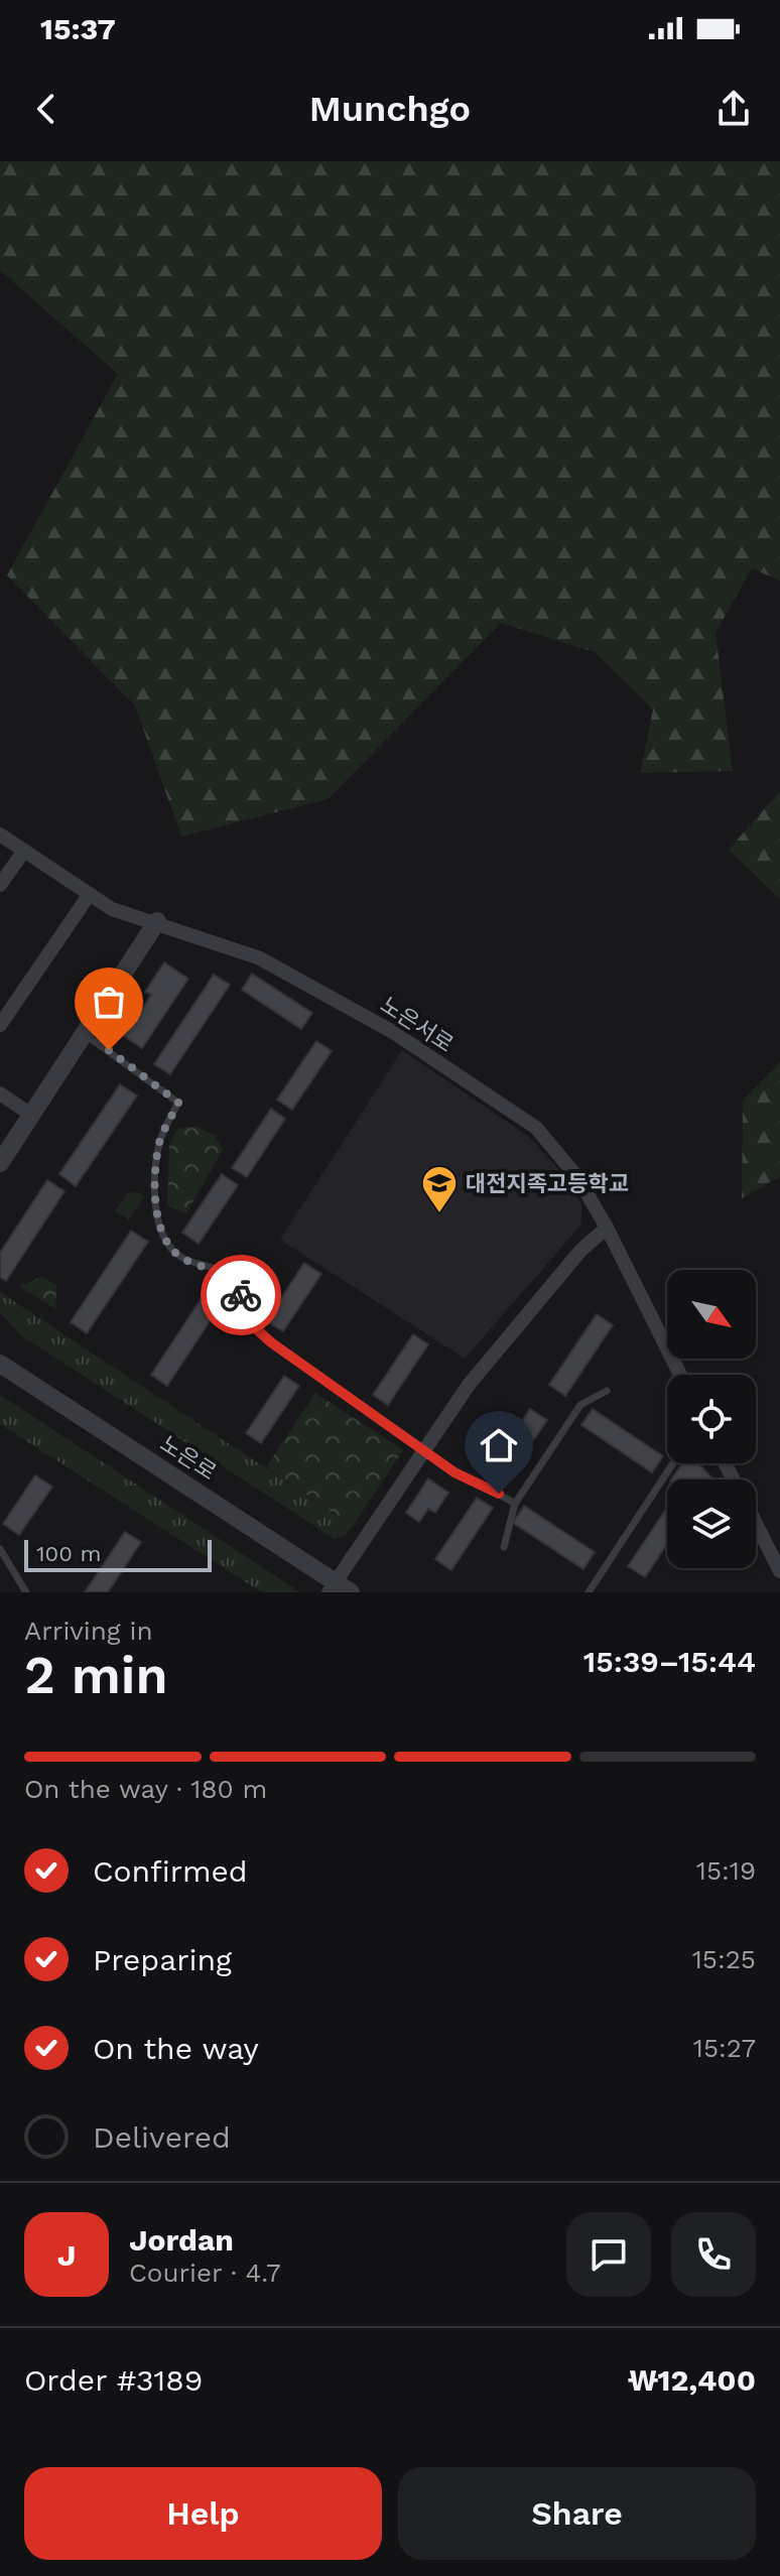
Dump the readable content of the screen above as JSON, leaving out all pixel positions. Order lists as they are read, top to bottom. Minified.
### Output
{"streets":{"street":["노은서로","노은로"]},"places":{"school or university":["대전지족고등학교"]},"scale_bar":"100 m","north":"bottom right","page":{"status":"15:37","header":"Munchgo","scale":"100 m","heading":["2 min","Arriving in","15:39–15:44"],"panel":["Jordan","Courier · 4.7","Order #3189","₩12,400"],"bar":"On the way · 180 m","list":[["Confirmed","15:19"],["Preparing","15:25"],["On the way","15:27"],"Delivered"],"round":"J","buttons":["Help","Share"]}}
